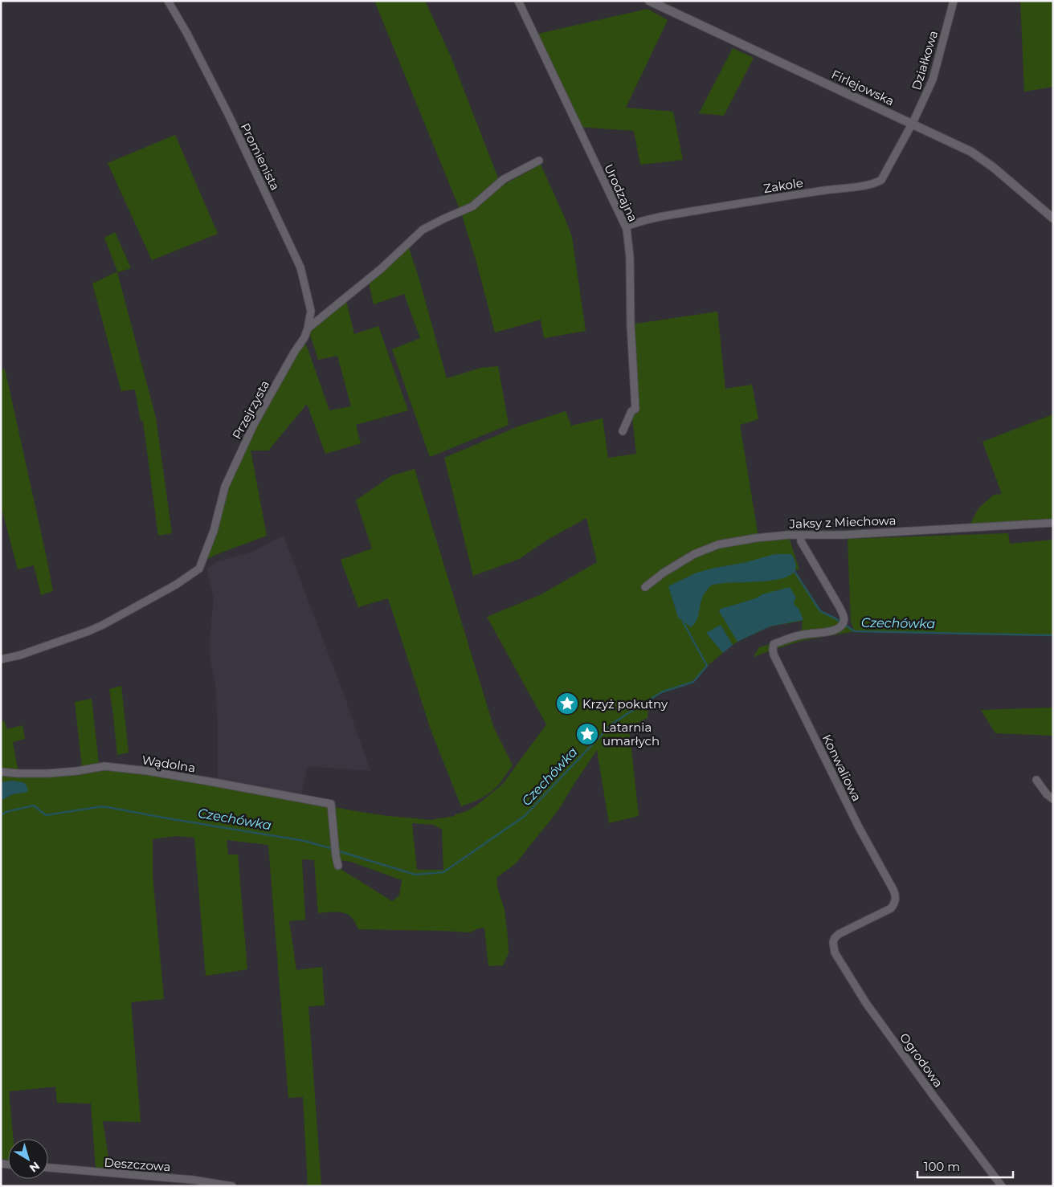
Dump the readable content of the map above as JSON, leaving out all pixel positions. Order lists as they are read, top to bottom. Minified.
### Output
{"streets":{"street":["Działkowa","Firlejowska","Promienista","Zakole","Urodzajna","Przejrzysta","Jaksy z Miechowa","Wądolna","Konwaliowa","Ogrodowa","Deszczowa"]},"crossings":[["Działkowa","Firlejowska"],["Działkowa","Zakole"],["Firlejowska","Zakole"],["Promienista","Przejrzysta"],["Zakole","Urodzajna"],["Jaksy z Miechowa","Konwaliowa"],["Konwaliowa","Ogrodowa"]],"water":["Czechówka"],"places":{"place":["Krzyż pokutny","Latarnia umarłych"]},"scale_bar":"100 m","north":"bottom right"}
